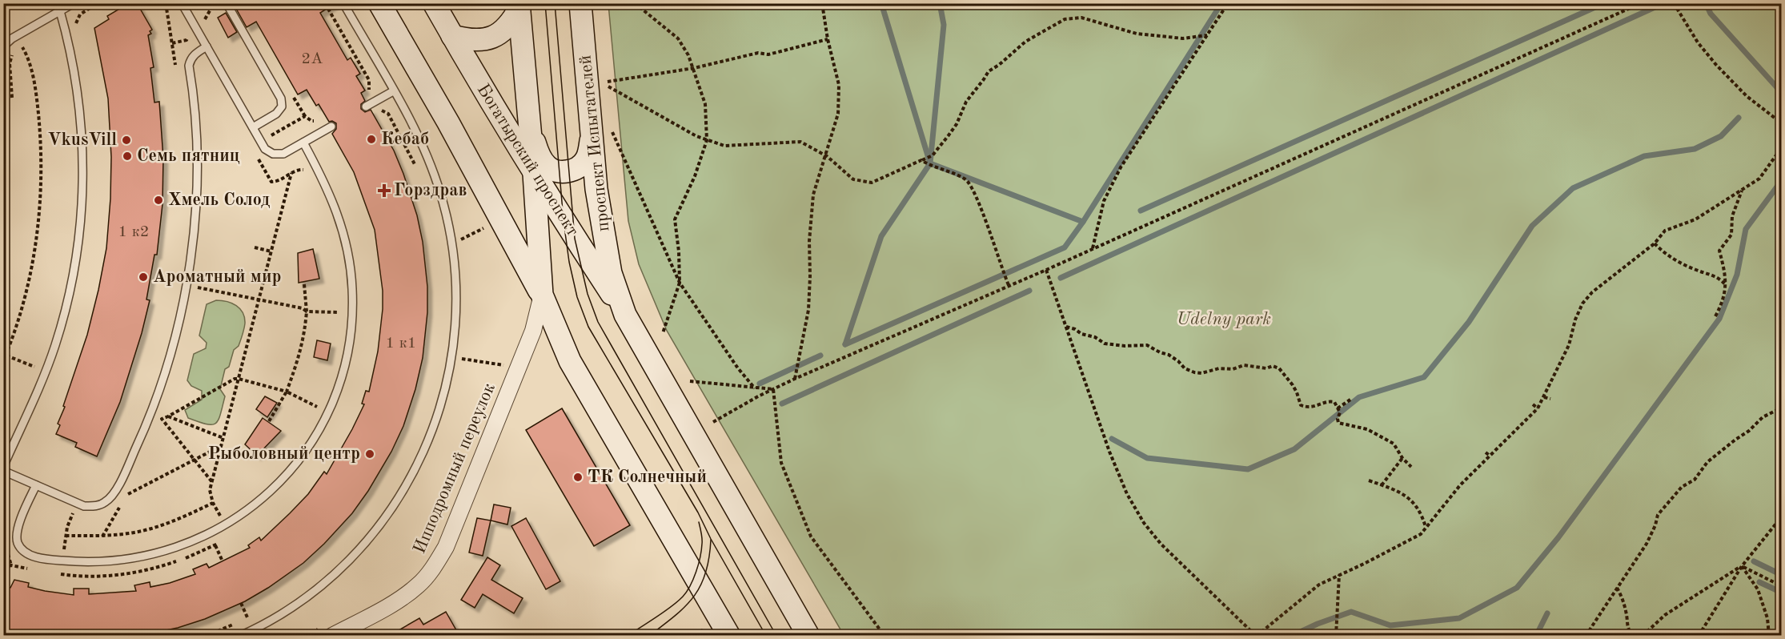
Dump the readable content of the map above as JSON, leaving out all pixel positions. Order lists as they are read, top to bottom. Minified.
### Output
{"streets":{"main road":["проспект Испытателей","Богатырский проспект"],"street":["Ипподромный переулок"]},"crossings":[["проспект Испытателей","Богатырский проспект"]],"parks":["Udelny park"],"places":{"other":["Кебаб","VkusVill","Семь пятниц","Хмель Солод","Ароматный мир","Рыболовный центр","ТК Солнечный"],"health":["Горздрав"]},"house_numbers":["2А","1 к2","1 к1"]}
